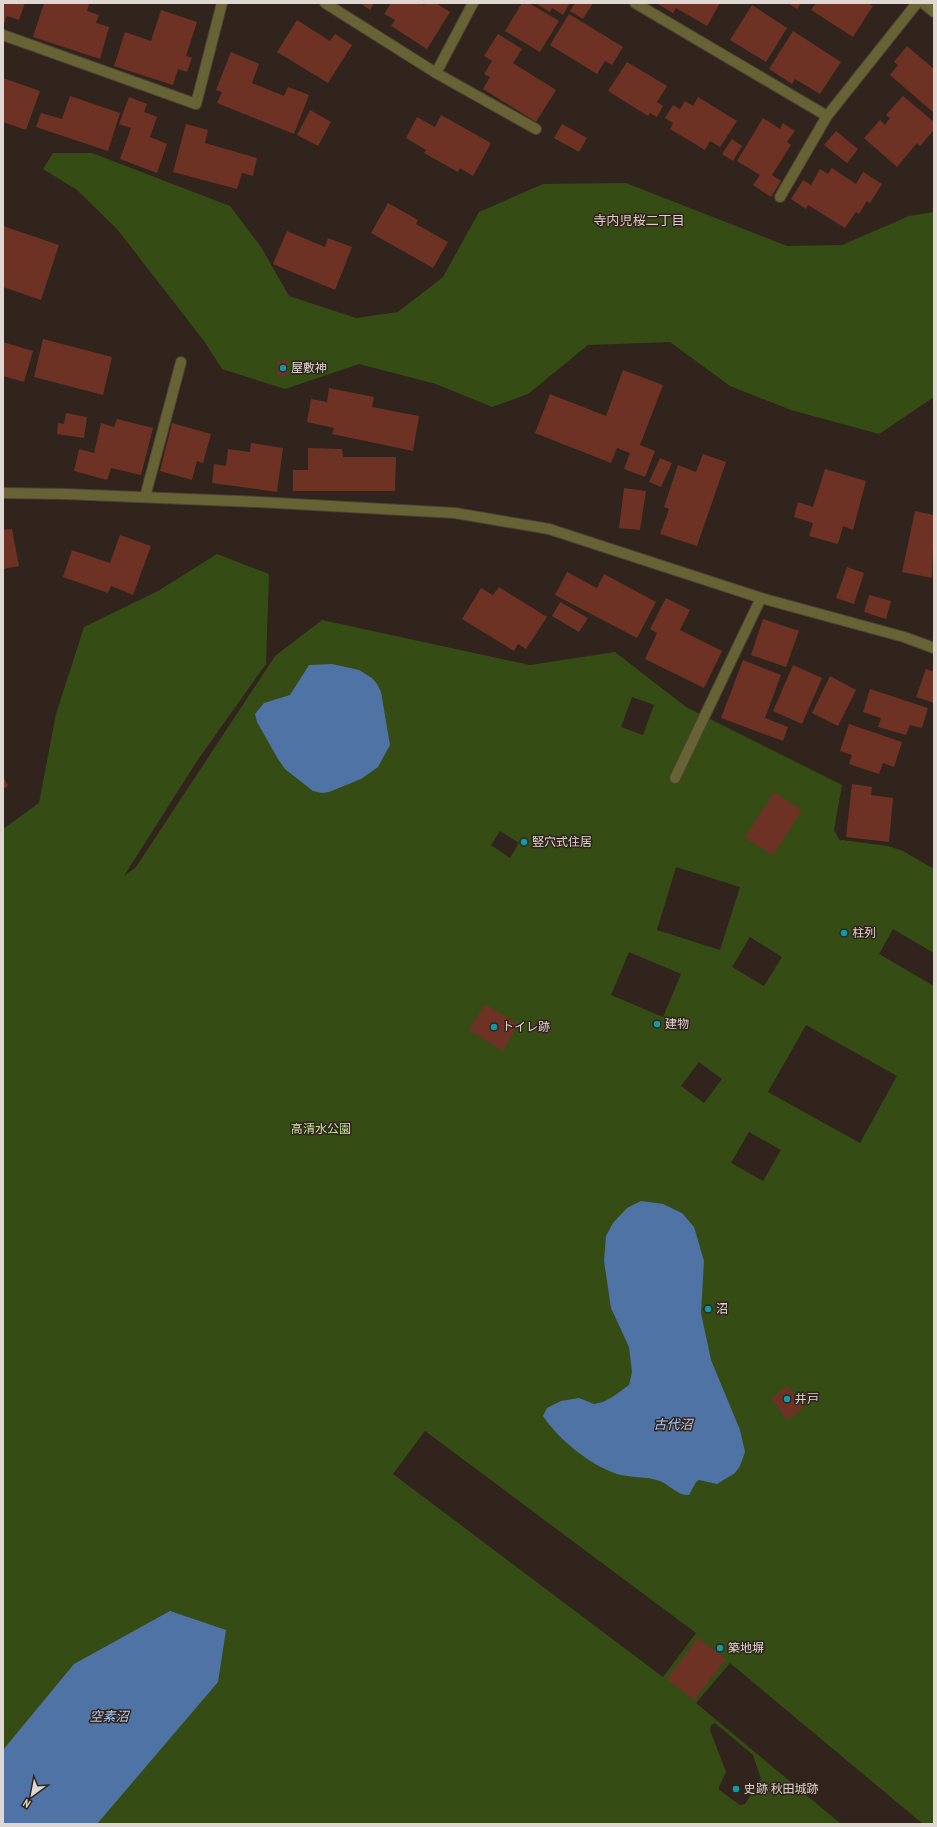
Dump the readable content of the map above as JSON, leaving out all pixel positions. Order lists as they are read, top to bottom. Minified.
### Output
{"districts":["寺内児桜二丁目"],"water":["古代沼","空素沼"],"parks":["高清水公園"],"places":["屋敷神","竪穴式住居","柱列","建物","トイレ跡","沼","井戸","築地塀","史跡 秋田城跡"],"north":"bottom left"}
